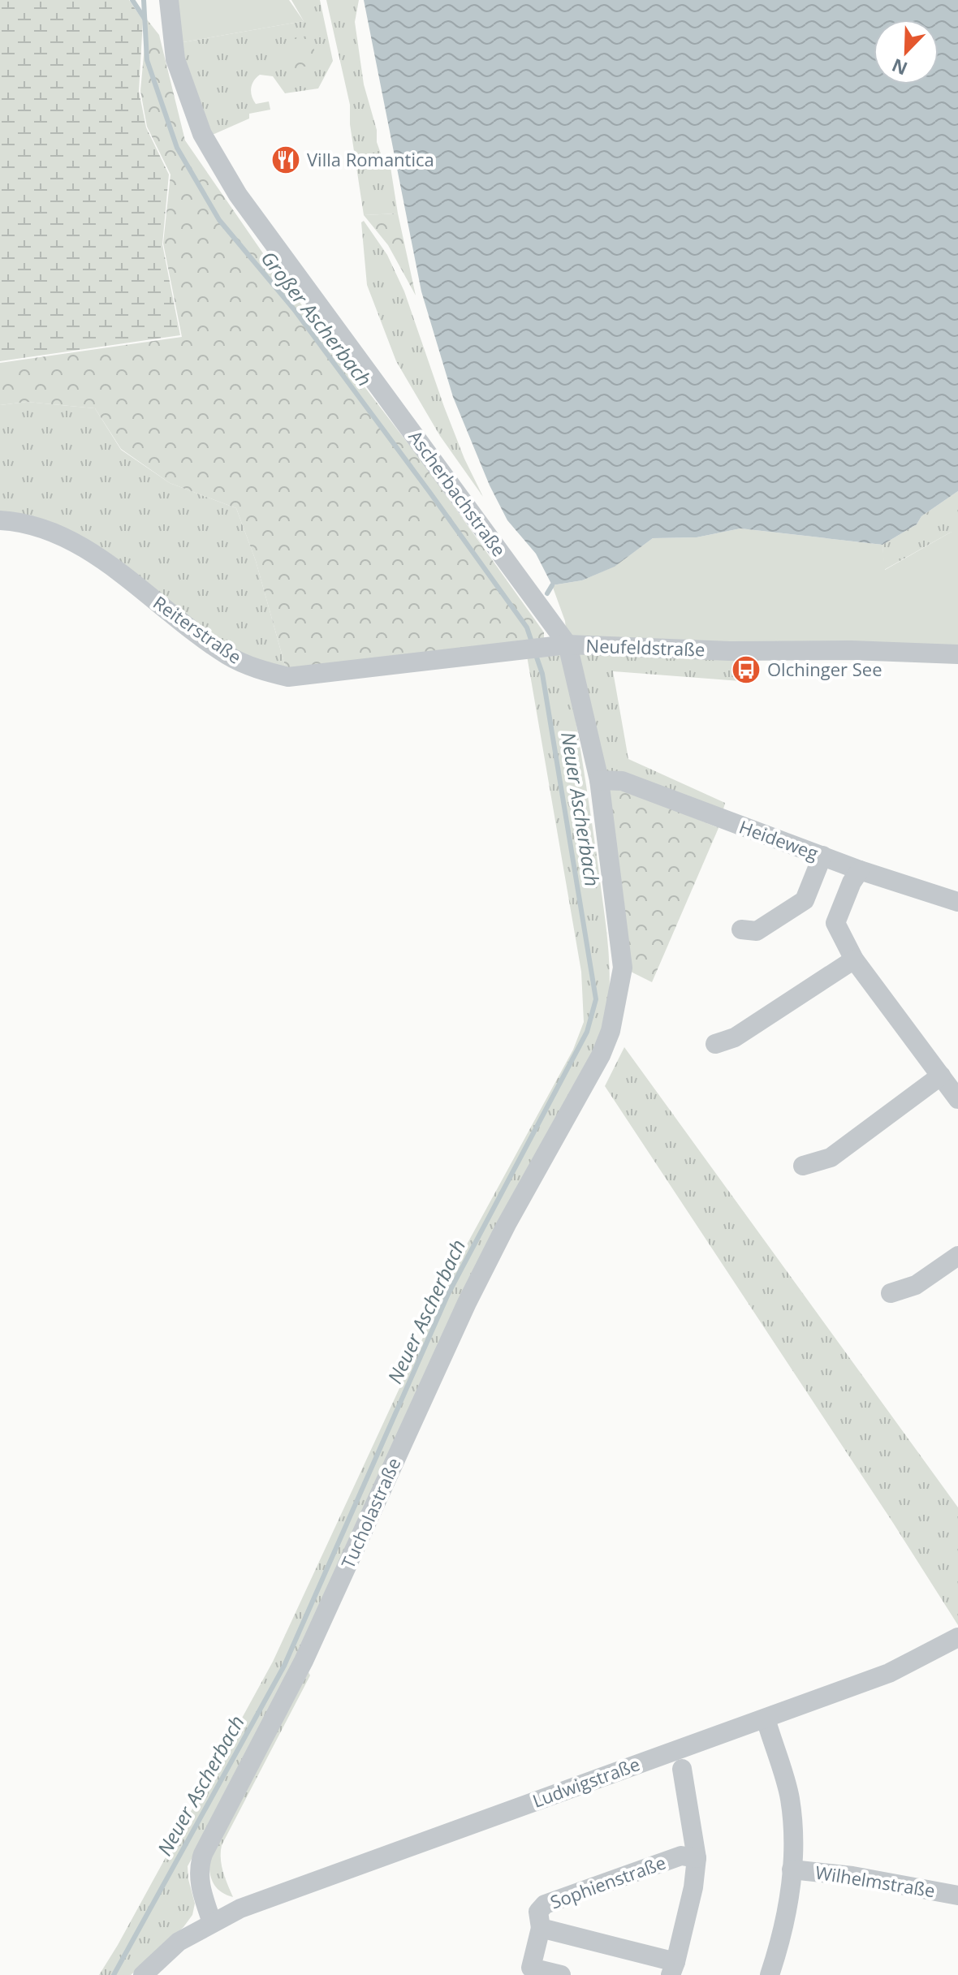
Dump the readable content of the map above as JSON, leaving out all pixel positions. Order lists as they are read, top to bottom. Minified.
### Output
{"streets":{"street":["Ascherbachstraße","Reiterstraße","Neufeldstraße","Heideweg","Tucholastraße","Ludwigstraße","Wilhelmstraße","Sophienstraße"]},"crossings":[["Ascherbachstraße","Reiterstraße"],["Ascherbachstraße","Neufeldstraße"],["Ascherbachstraße","Heideweg"],["Ascherbachstraße","Tucholastraße"],["Reiterstraße","Neufeldstraße"],["Tucholastraße","Ludwigstraße"]],"water":["Großer Ascherbach","Neuer Ascherbach"],"places":{"restaurant":["Villa Romantica"],"bus stop":["Olchinger See"]},"north":"bottom left"}
